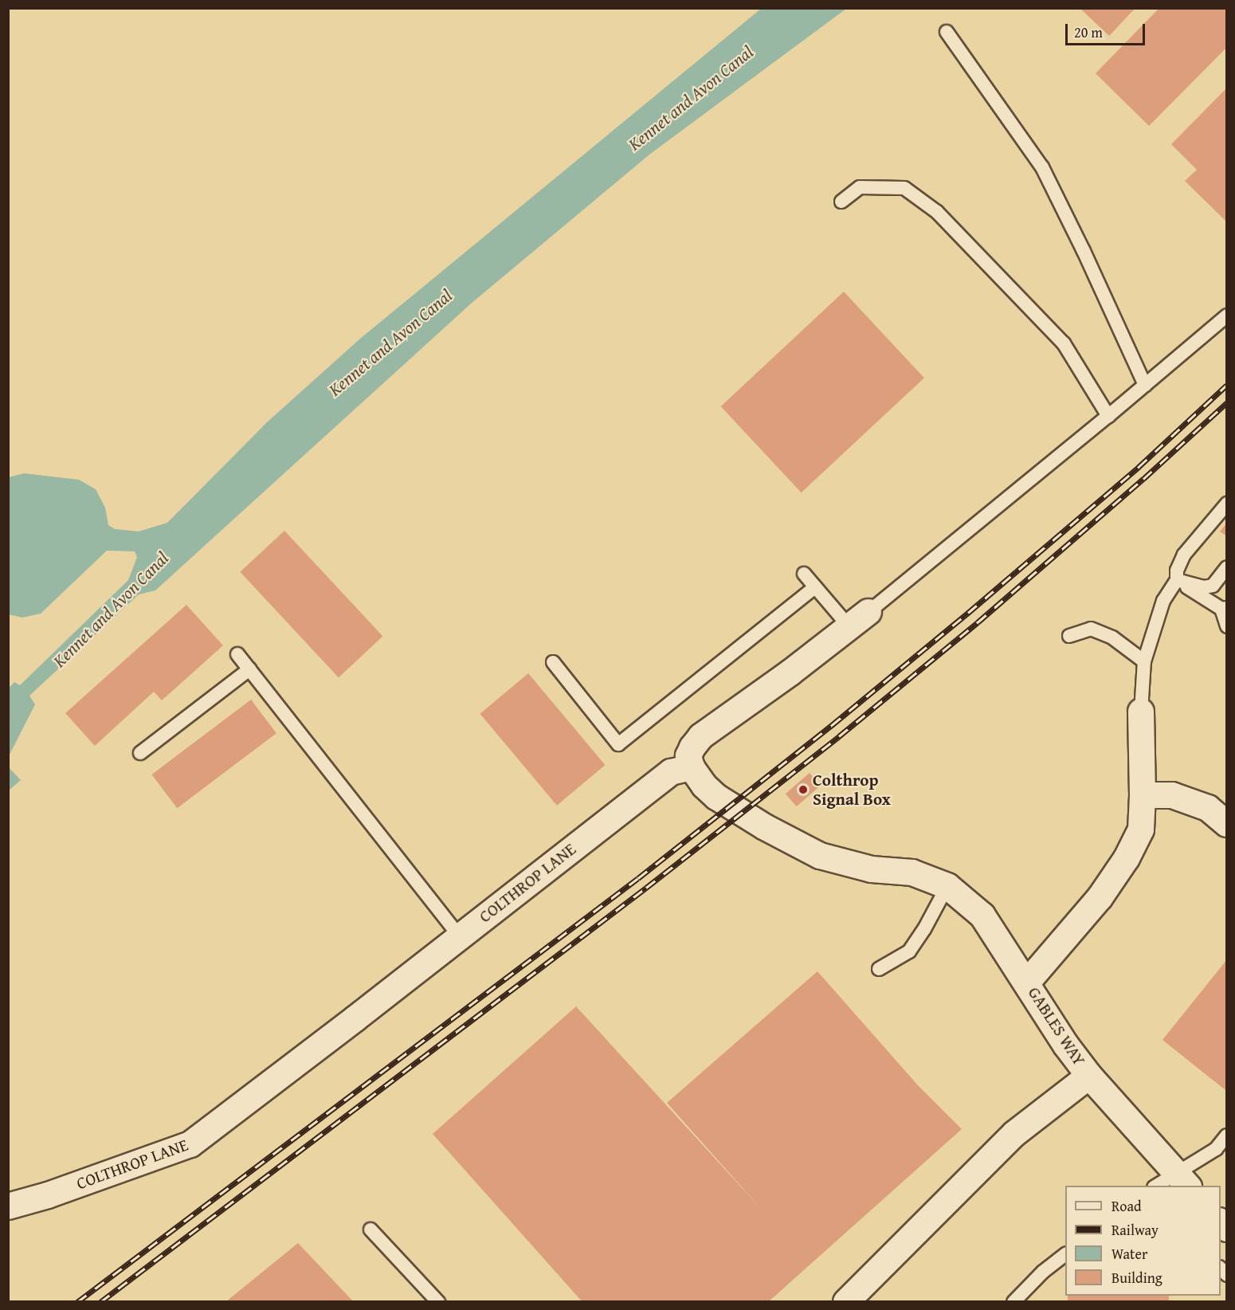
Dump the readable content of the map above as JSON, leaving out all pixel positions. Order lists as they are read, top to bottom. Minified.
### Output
{"streets":{"street":["COLTHROP LANE","GABLES WAY"]},"water":["Kennet and Avon Canal"],"places":["Colthrop Signal Box"],"legend":["Road","Railway","Water","Building"],"scale_bar":"20 m"}
